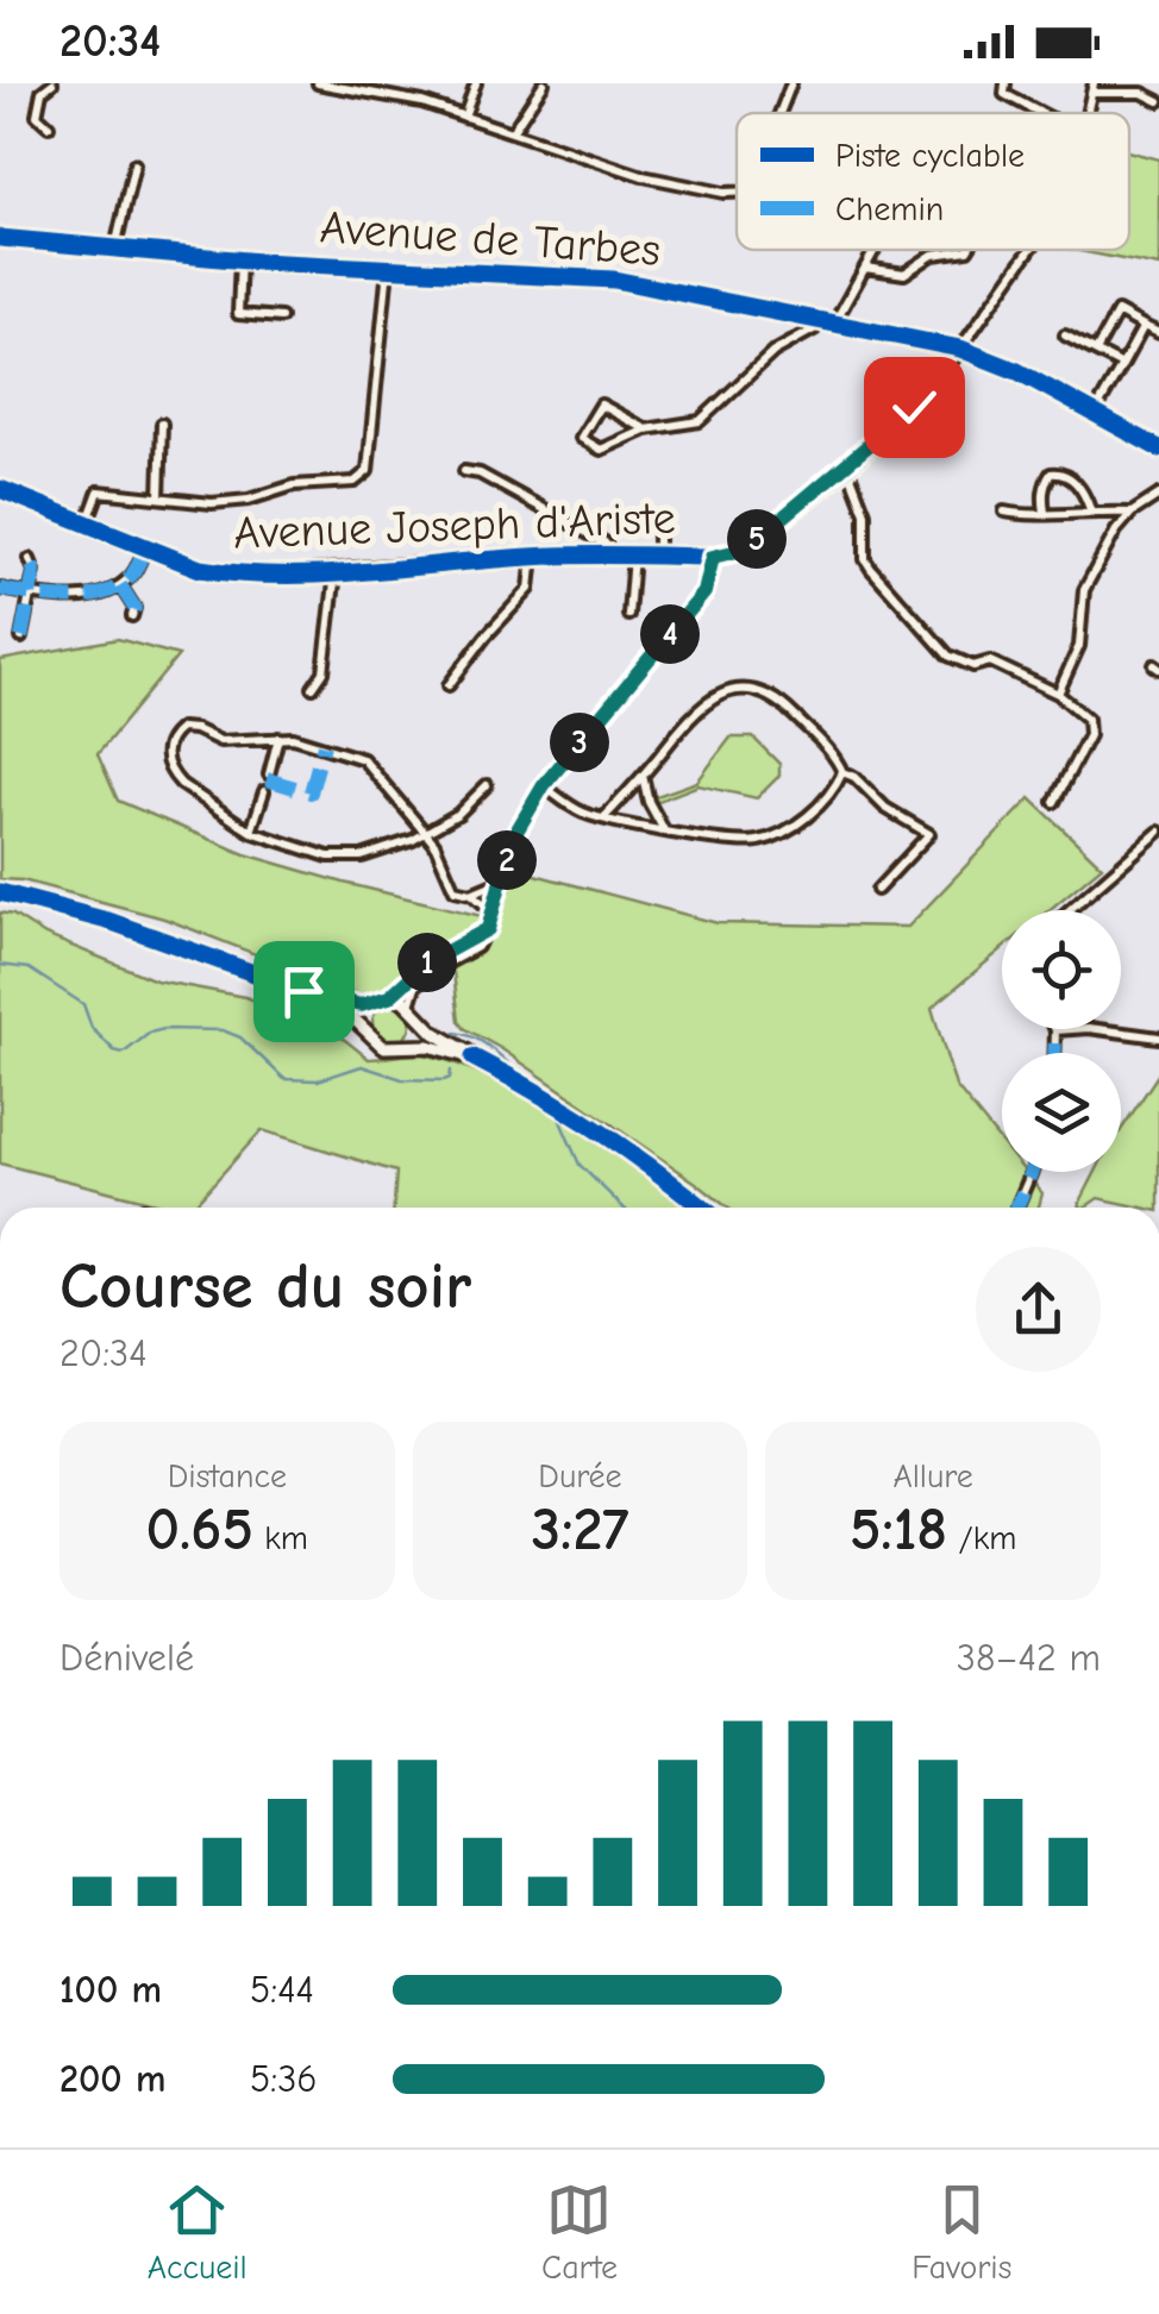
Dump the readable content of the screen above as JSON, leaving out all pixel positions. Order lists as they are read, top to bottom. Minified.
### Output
{"streets":{"street":["Avenue de Tarbes","Avenue Joseph d'Ariste"]},"legend":["Piste cyclable","Chemin"],"page":{"status":"20:34","pins":["5","4","3","2","1"],"heading":["Course du soir","20:34"],"stats":[["Distance","0.65 km"],["Durée","3:27"],["Allure","5:18 /km"]],"chart":["Dénivelé","38–42 m"],"list":[{"name":"100 m","note":"5:44"},{"name":"200 m","note":"5:36"}],"tabs":["Accueil","Carte","Favoris"]}}
